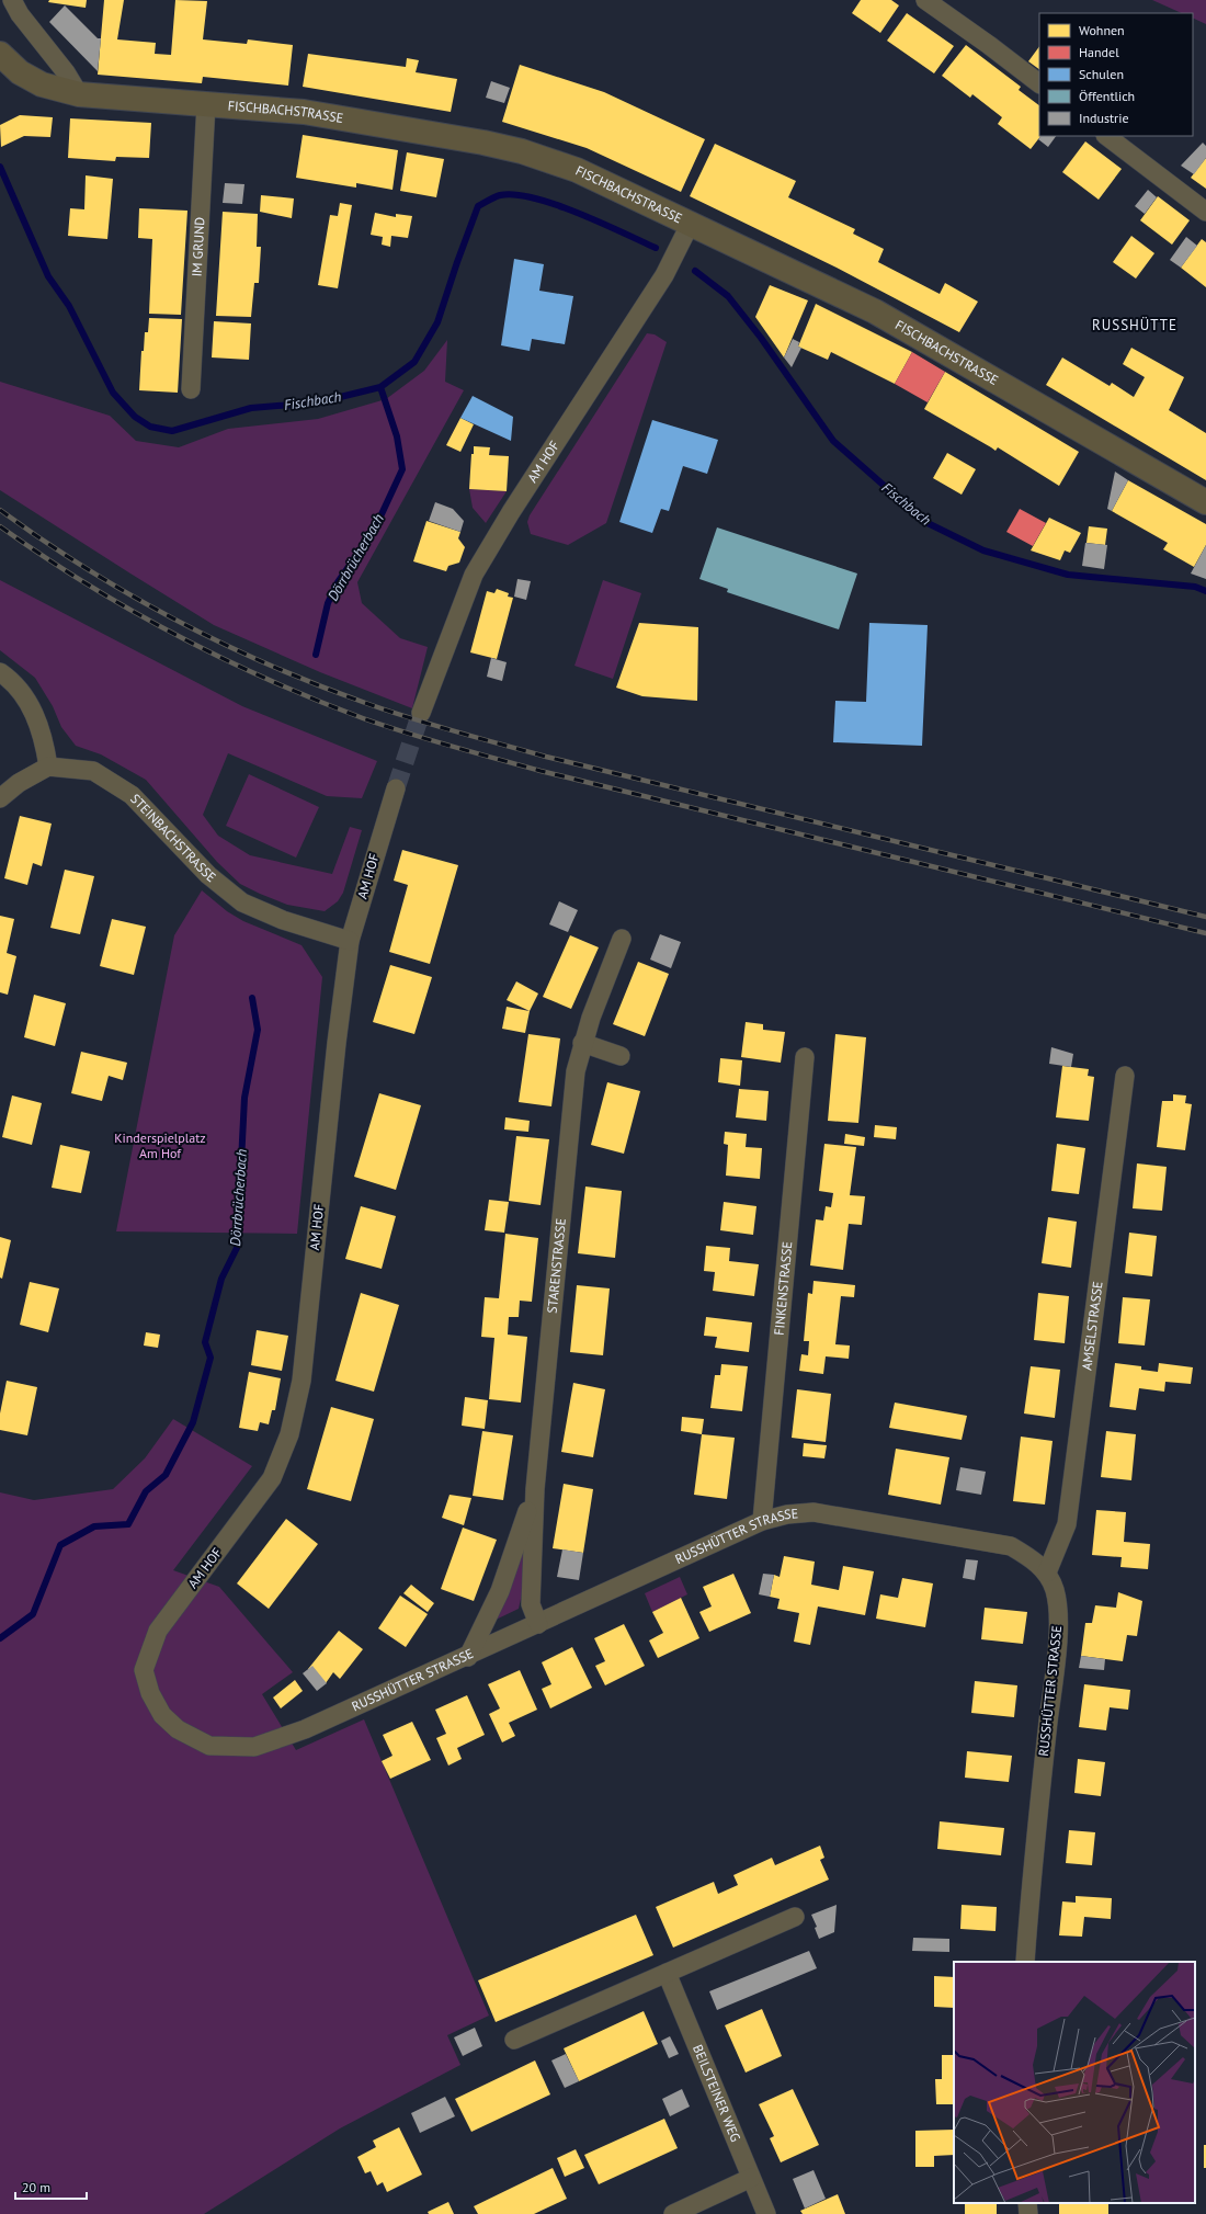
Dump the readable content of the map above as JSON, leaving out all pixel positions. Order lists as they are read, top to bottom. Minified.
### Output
{"streets":{"main road":["FISCHBACHSTRASSE"],"street":["IM GRUND","AM HOF","STEINBACHSTRASSE","STARENSTRASSE","FINKENSTRASSE","AMSELSTRASSE","RUSSHÜTTER STRASSE","BEILSTEINER WEG"]},"crossings":[["FISCHBACHSTRASSE","IM GRUND"],["FISCHBACHSTRASSE","AM HOF"],["AM HOF","STEINBACHSTRASSE"],["AM HOF","RUSSHÜTTER STRASSE"],["STARENSTRASSE","RUSSHÜTTER STRASSE"],["FINKENSTRASSE","RUSSHÜTTER STRASSE"],["AMSELSTRASSE","RUSSHÜTTER STRASSE"]],"districts":["RUSSHÜTTE"],"water":["Fischbach","Dörrbrücherbach"],"parks":["Kinderspielplatz Am Hof"],"legend":["Wohnen","Handel","Schulen","Öffentlich","Industrie"],"scale_bar":"20 m"}
